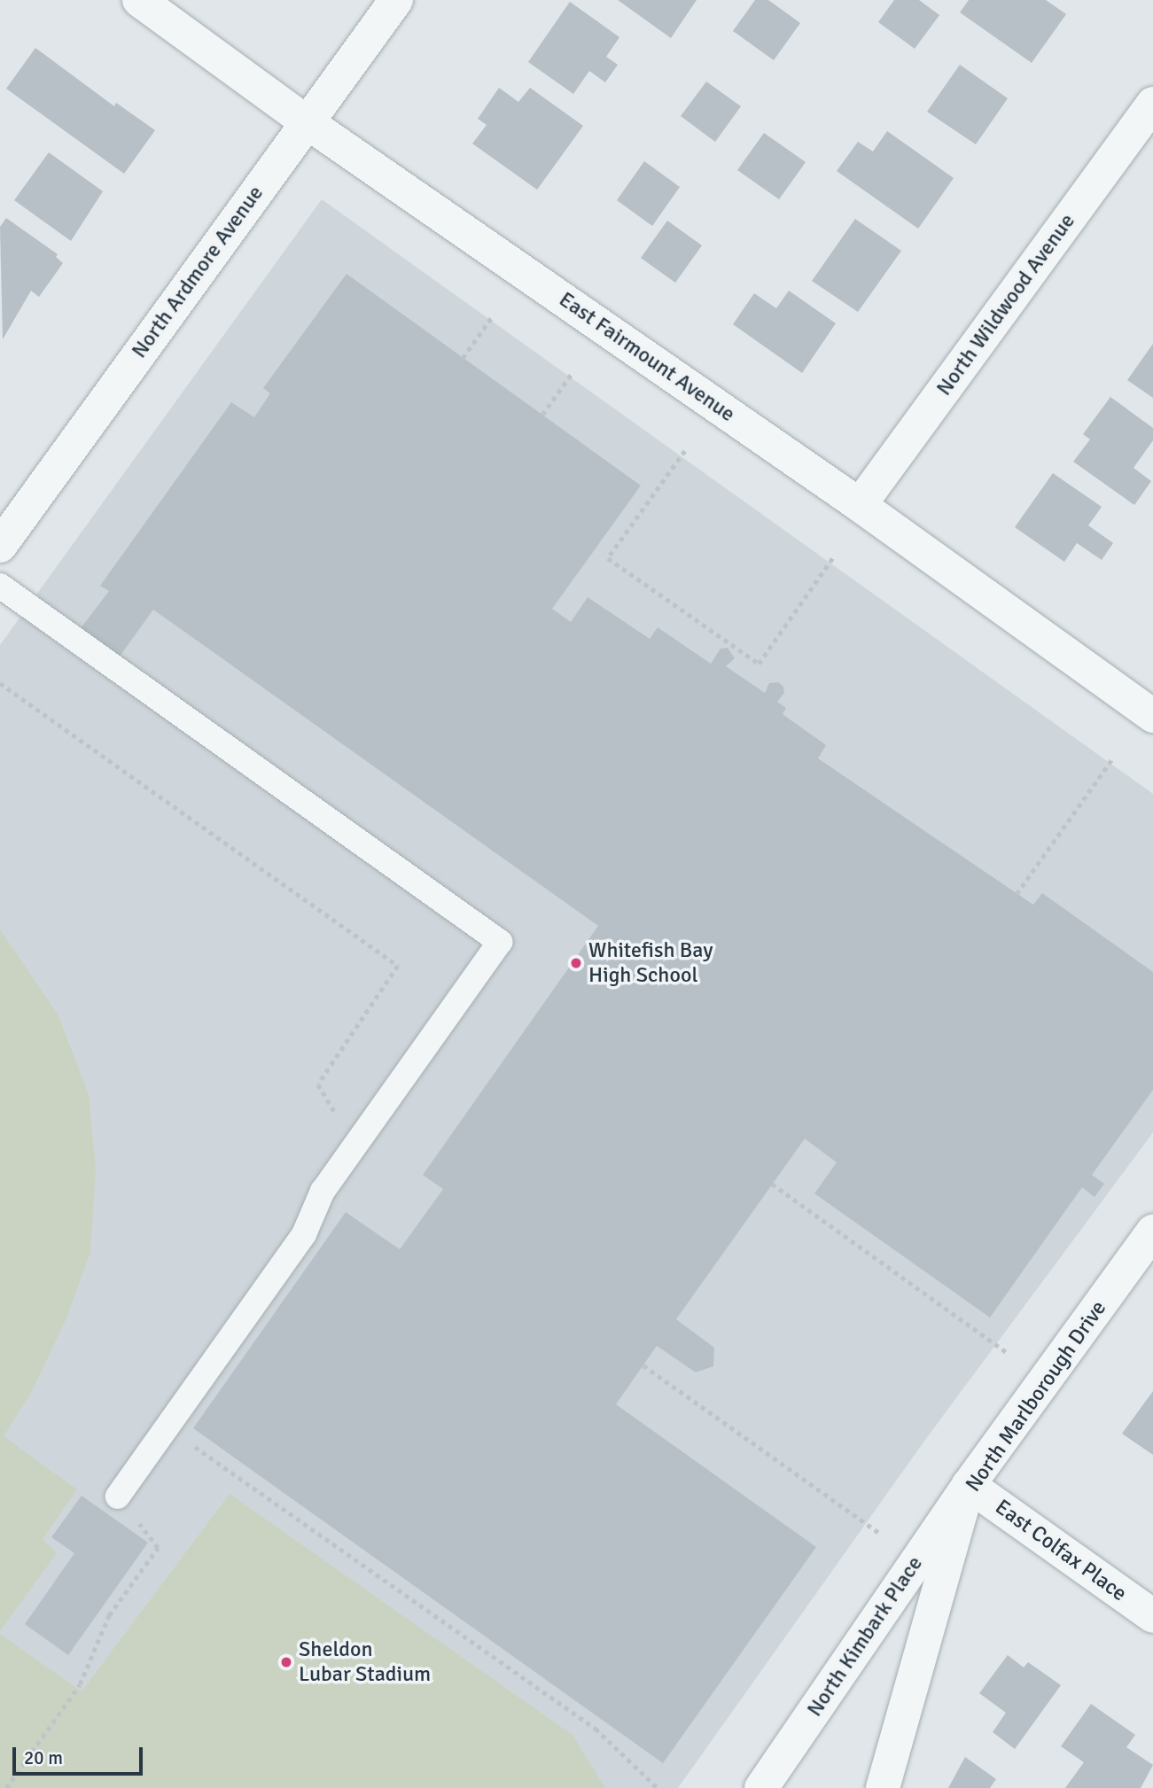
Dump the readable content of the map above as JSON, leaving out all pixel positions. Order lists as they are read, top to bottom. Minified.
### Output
{"streets":{"street":["North Ardmore Avenue","North Wildwood Avenue","East Fairmount Avenue","North Marlborough Drive","East Colfax Place","North Kimbark Place"]},"crossings":[["North Ardmore Avenue","East Fairmount Avenue"],["North Wildwood Avenue","East Fairmount Avenue"],["North Marlborough Drive","East Colfax Place"],["North Marlborough Drive","North Kimbark Place"],["East Colfax Place","North Kimbark Place"]],"places":["Whitefish Bay High School","Sheldon Lubar Stadium"],"scale_bar":"20 m"}
